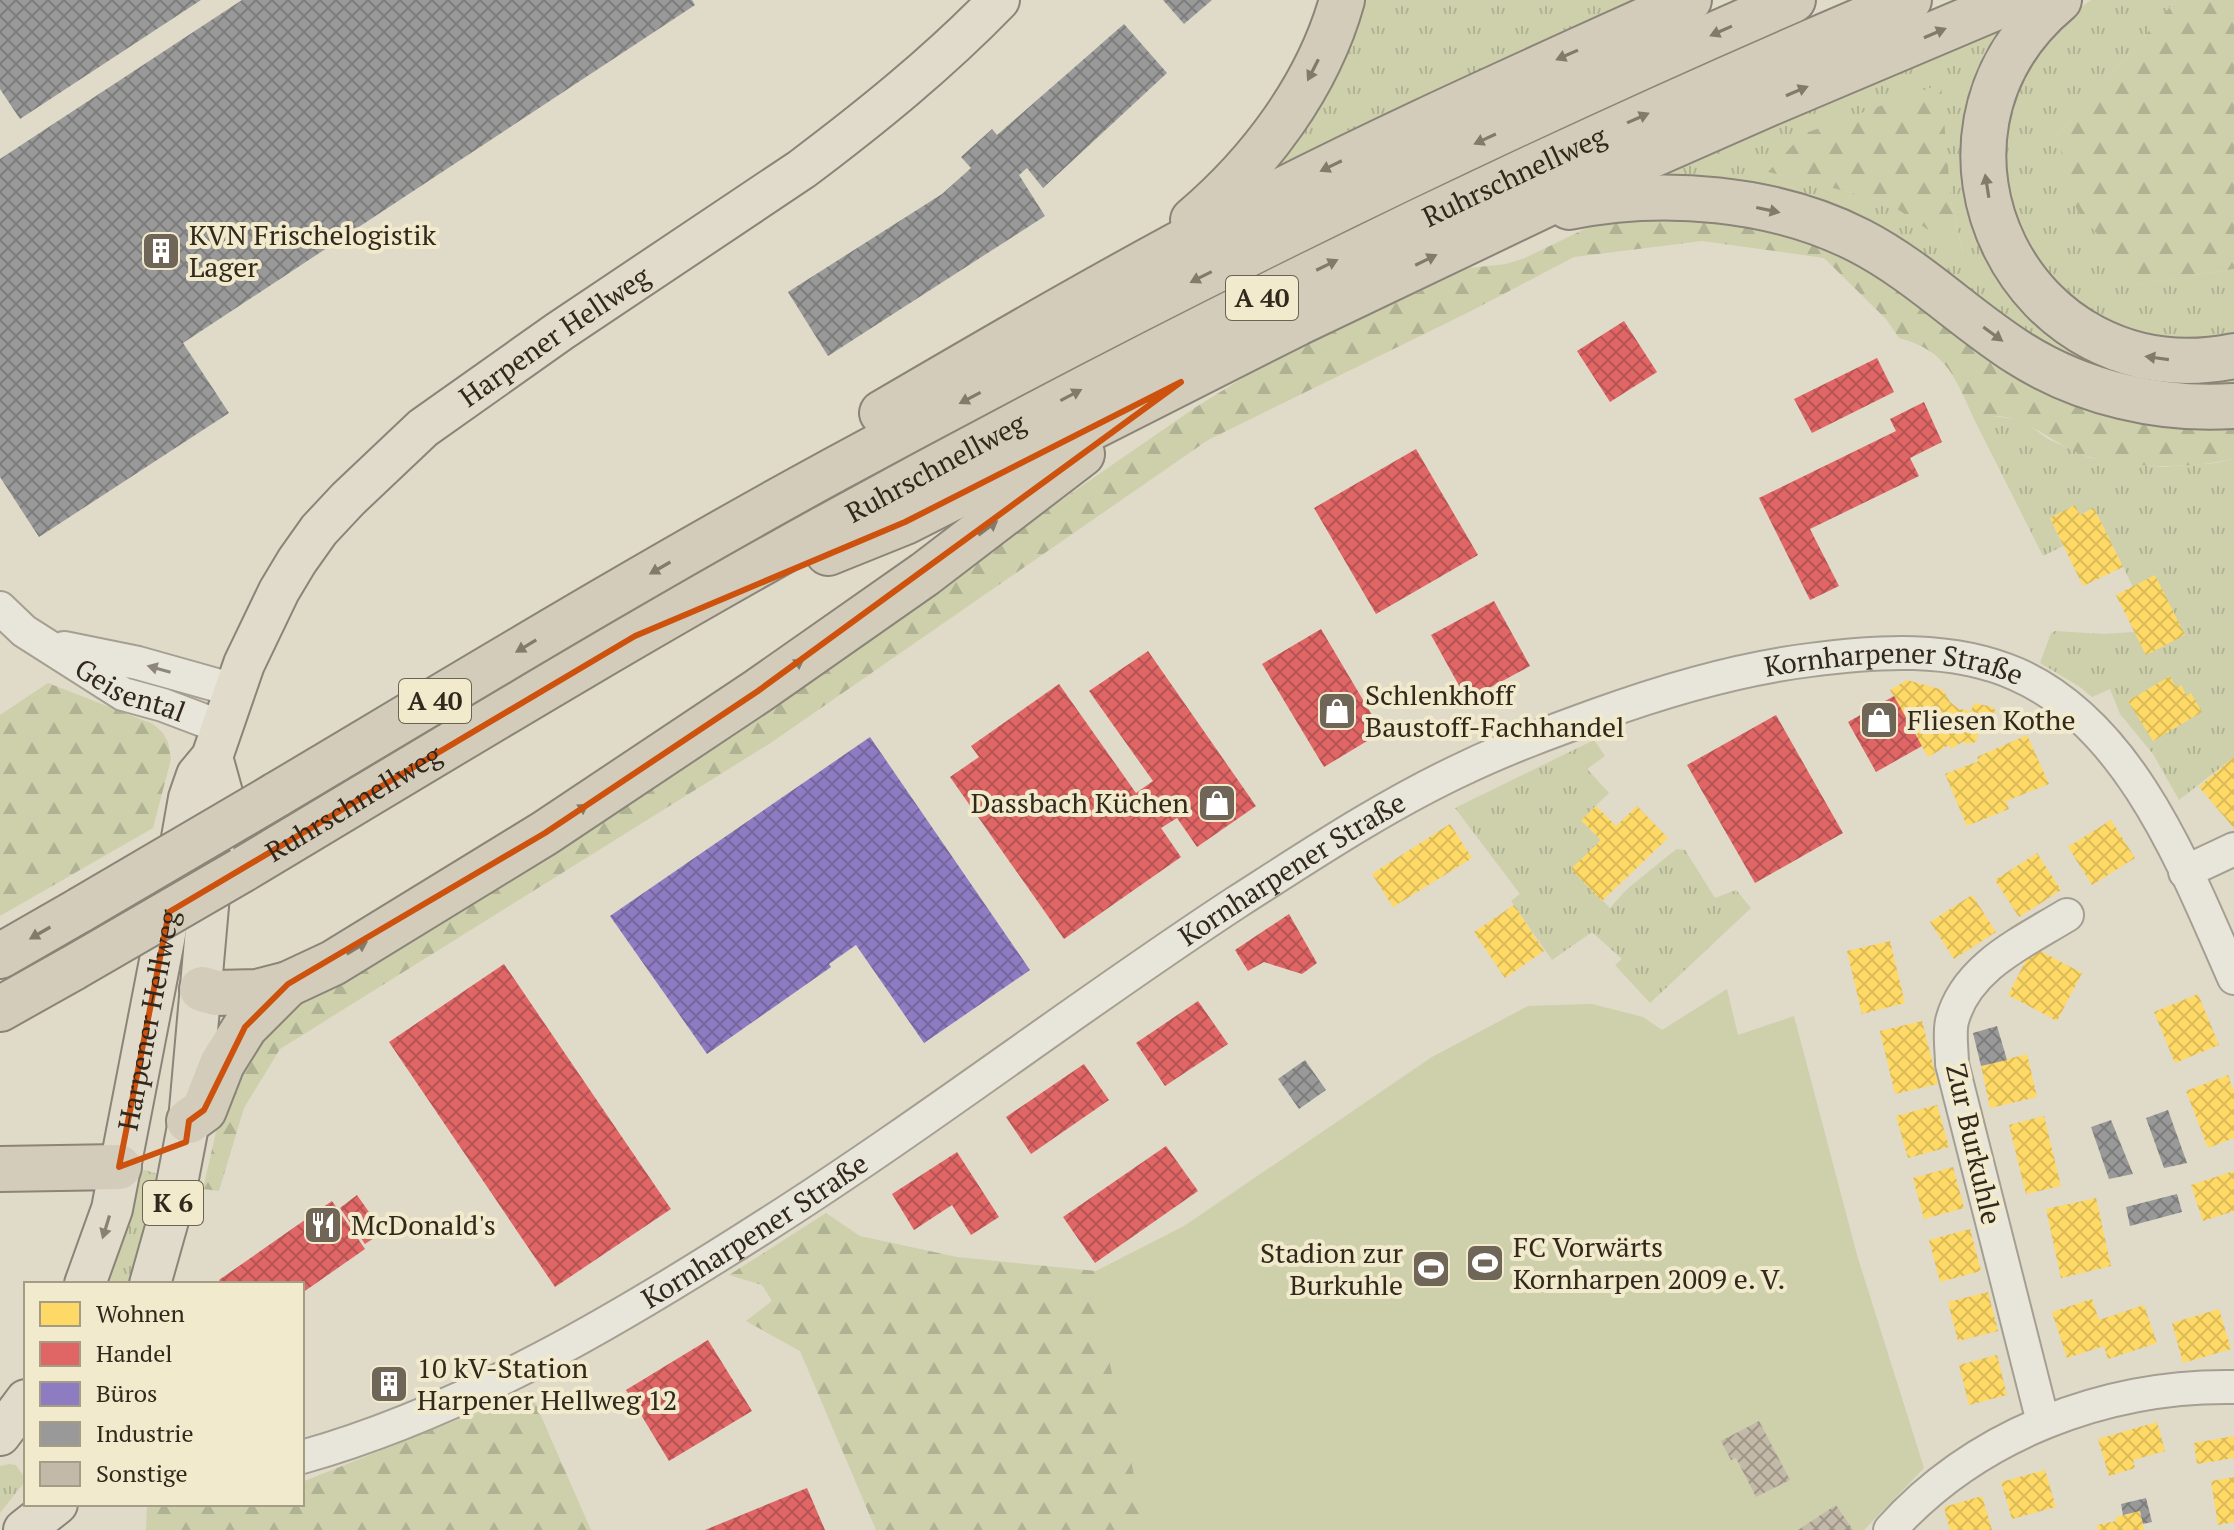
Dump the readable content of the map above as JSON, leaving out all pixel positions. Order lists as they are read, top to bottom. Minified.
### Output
{"streets":{"highway":["Ruhrschnellweg","A 40"],"main road":["Harpener Hellweg","K 6"],"street":["Kornharpener Straße","Geisental","Zur Burkuhle"]},"crossings":[["Harpener Hellweg","Geisental"]],"places":{"building":["KVN Frischelogistik Lager","10 kV-Station Harpener Hellweg 12"],"shop":["Schlenkhoff Baustoff-Fachhandel","Fliesen Kothe","Dassbach Küchen"],"restaurant":["McDonald's"],"sports":["FC Vorwärts Kornharpen 2009 e. V.","Stadion zur Burkuhle"]},"legend":["Wohnen","Handel","Büros","Industrie","Sonstige"]}
